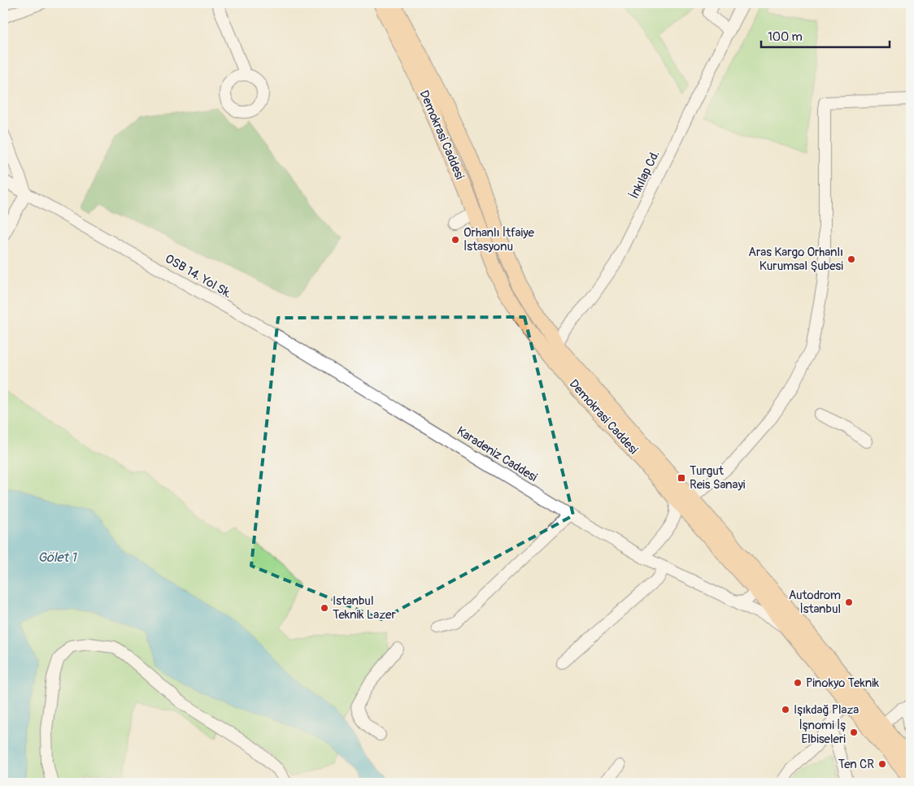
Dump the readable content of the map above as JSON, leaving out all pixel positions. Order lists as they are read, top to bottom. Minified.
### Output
{"streets":{"main road":["Demokrasi Caddesi"],"street":["İnkılap Cd.","OSB 14. Yol Sk.","Karadeniz Caddesi"]},"crossings":[["Demokrasi Caddesi","İnkılap Cd."],["Demokrasi Caddesi","Karadeniz Caddesi"],["OSB 14. Yol Sk.","Karadeniz Caddesi"]],"water":["Gölet 1"],"places":{"other":["Orhanlı İtfaiye İstasyonu","Aras Kargo Orhanlı Kurumsal Şubesi","Autodrom İstanbul","Istanbul Teknik Lazer","Pinokyo Teknik","Işıkdağ Plaza","İşnomi İş Elbiseleri","Ten CR"],"transit":["Turgut Reis Sanayi"]},"scale_bar":"100 m"}
